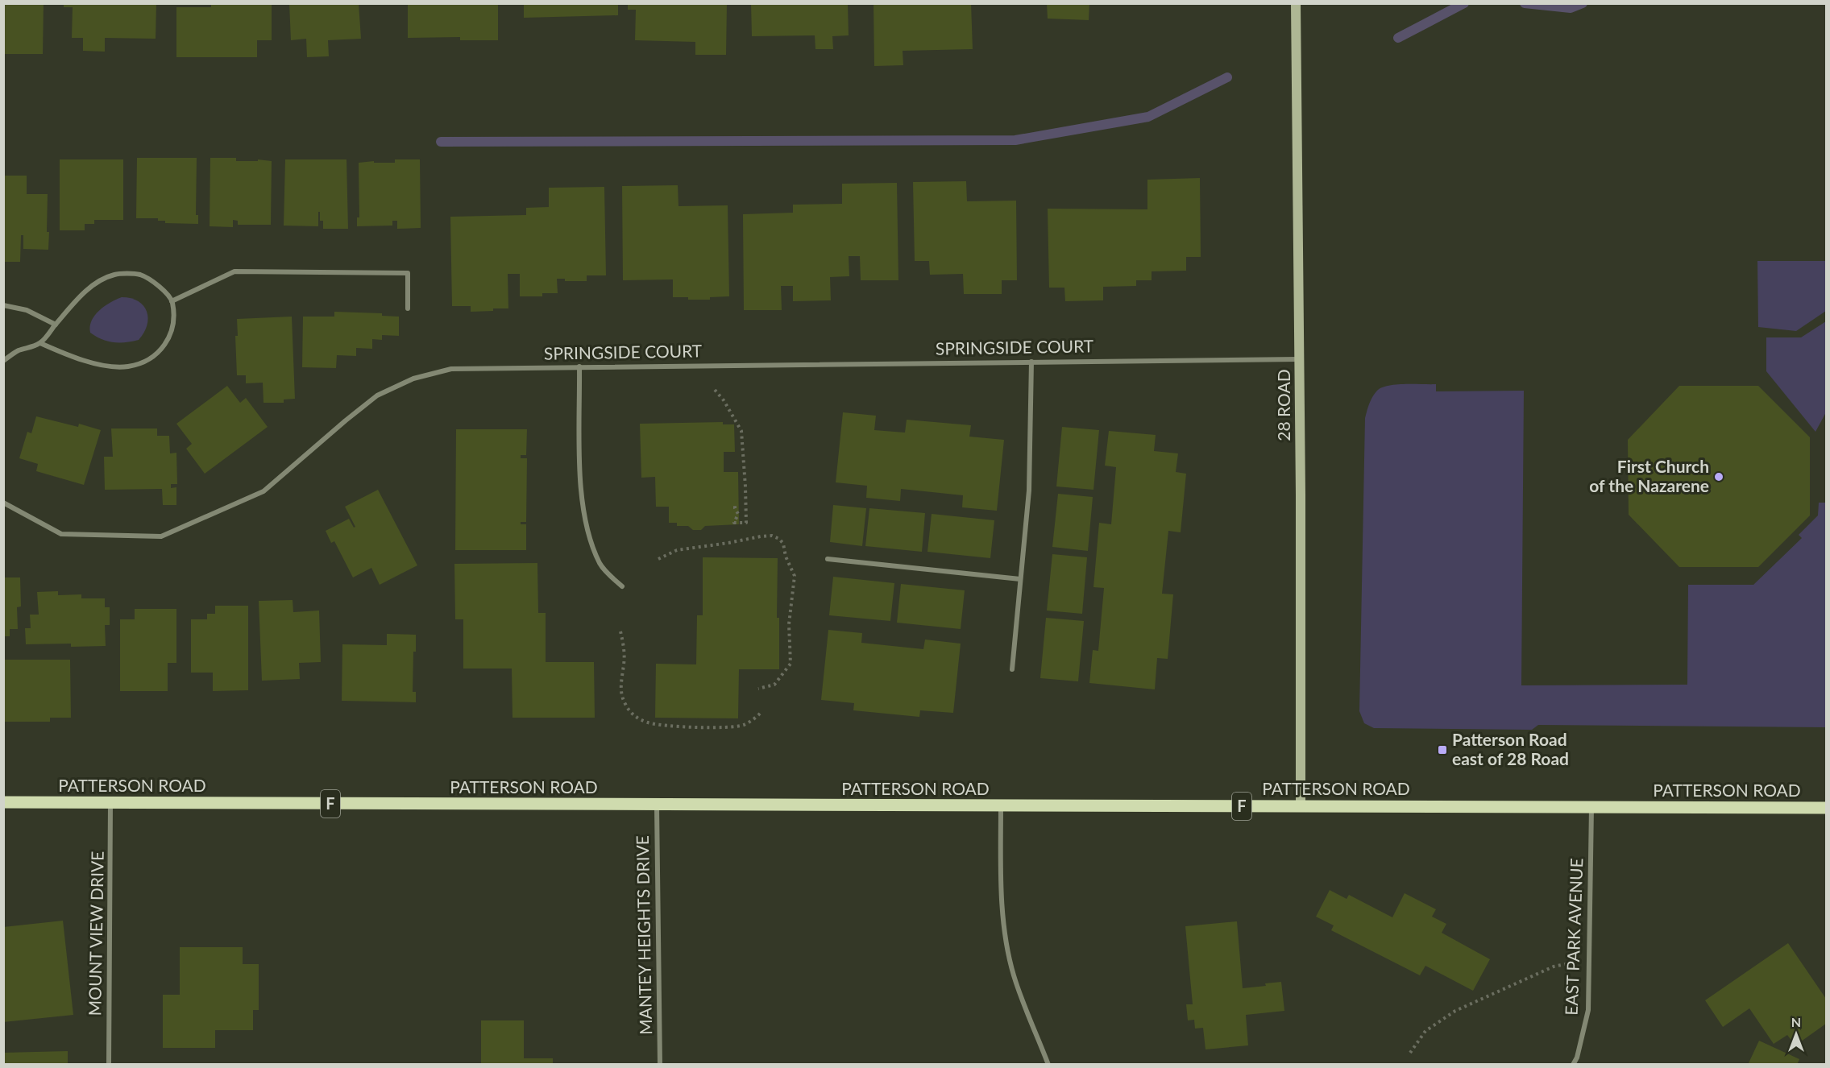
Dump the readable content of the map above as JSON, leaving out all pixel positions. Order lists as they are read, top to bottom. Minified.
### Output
{"streets":{"main road":["PATTERSON ROAD","F"],"street":["SPRINGSIDE COURT","28 ROAD","MOUNT VIEW DRIVE","MANTEY HEIGHTS DRIVE","EAST PARK AVENUE"]},"crossings":[["SPRINGSIDE COURT","28 ROAD"],["28 ROAD","PATTERSON ROAD"],["PATTERSON ROAD","MOUNT VIEW DRIVE"],["PATTERSON ROAD","MANTEY HEIGHTS DRIVE"],["PATTERSON ROAD","EAST PARK AVENUE"]],"places":{"other":["First Church of the Nazarene"],"transit":["Patterson Road east of 28 Road"]},"north":"top"}
